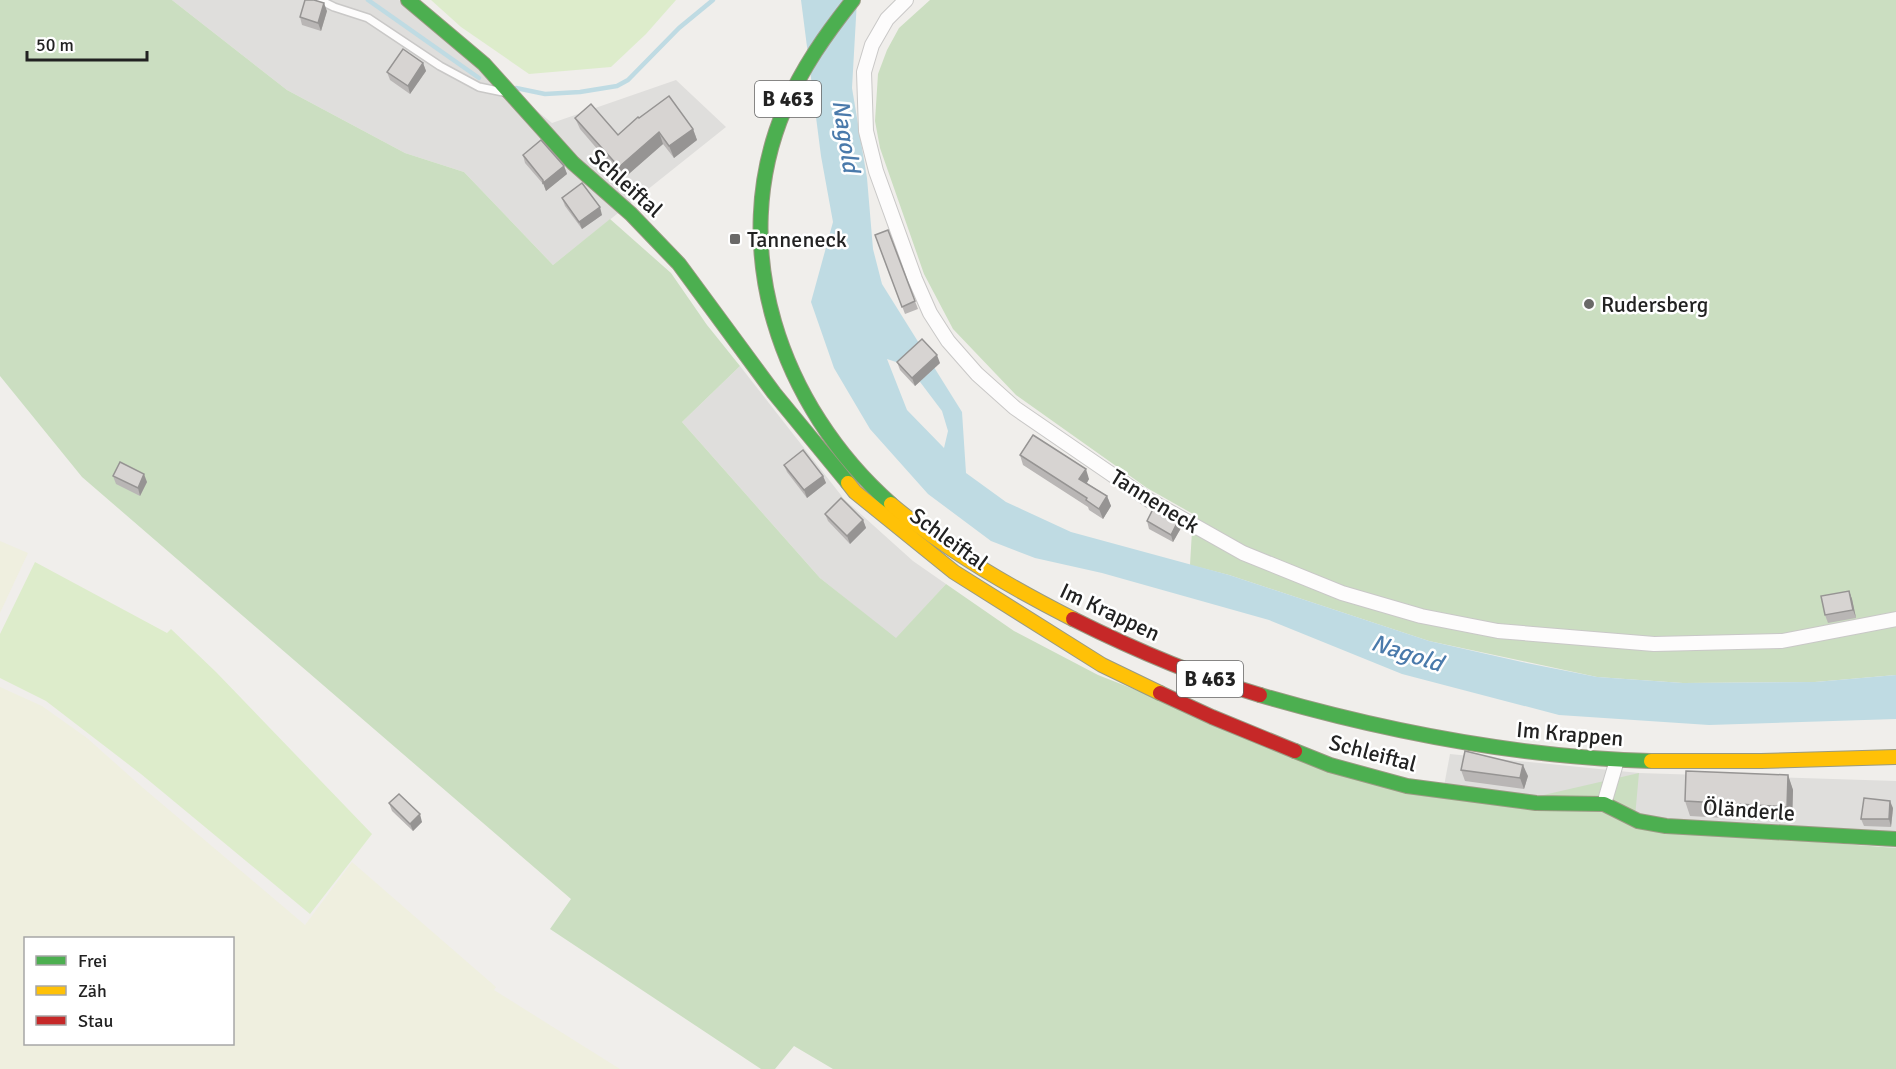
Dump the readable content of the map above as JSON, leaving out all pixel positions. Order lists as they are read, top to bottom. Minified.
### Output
{"streets":{"street":["B 463","Schleiftal","Tanneneck","Im Krappen","Öländerle"]},"crossings":[["Schleiftal","Öländerle"]],"water":["Nagold"],"places":{"transit":["Tanneneck"],"other":["Rudersberg"]},"legend":["Frei","Zäh","Stau"],"scale_bar":"50 m"}
